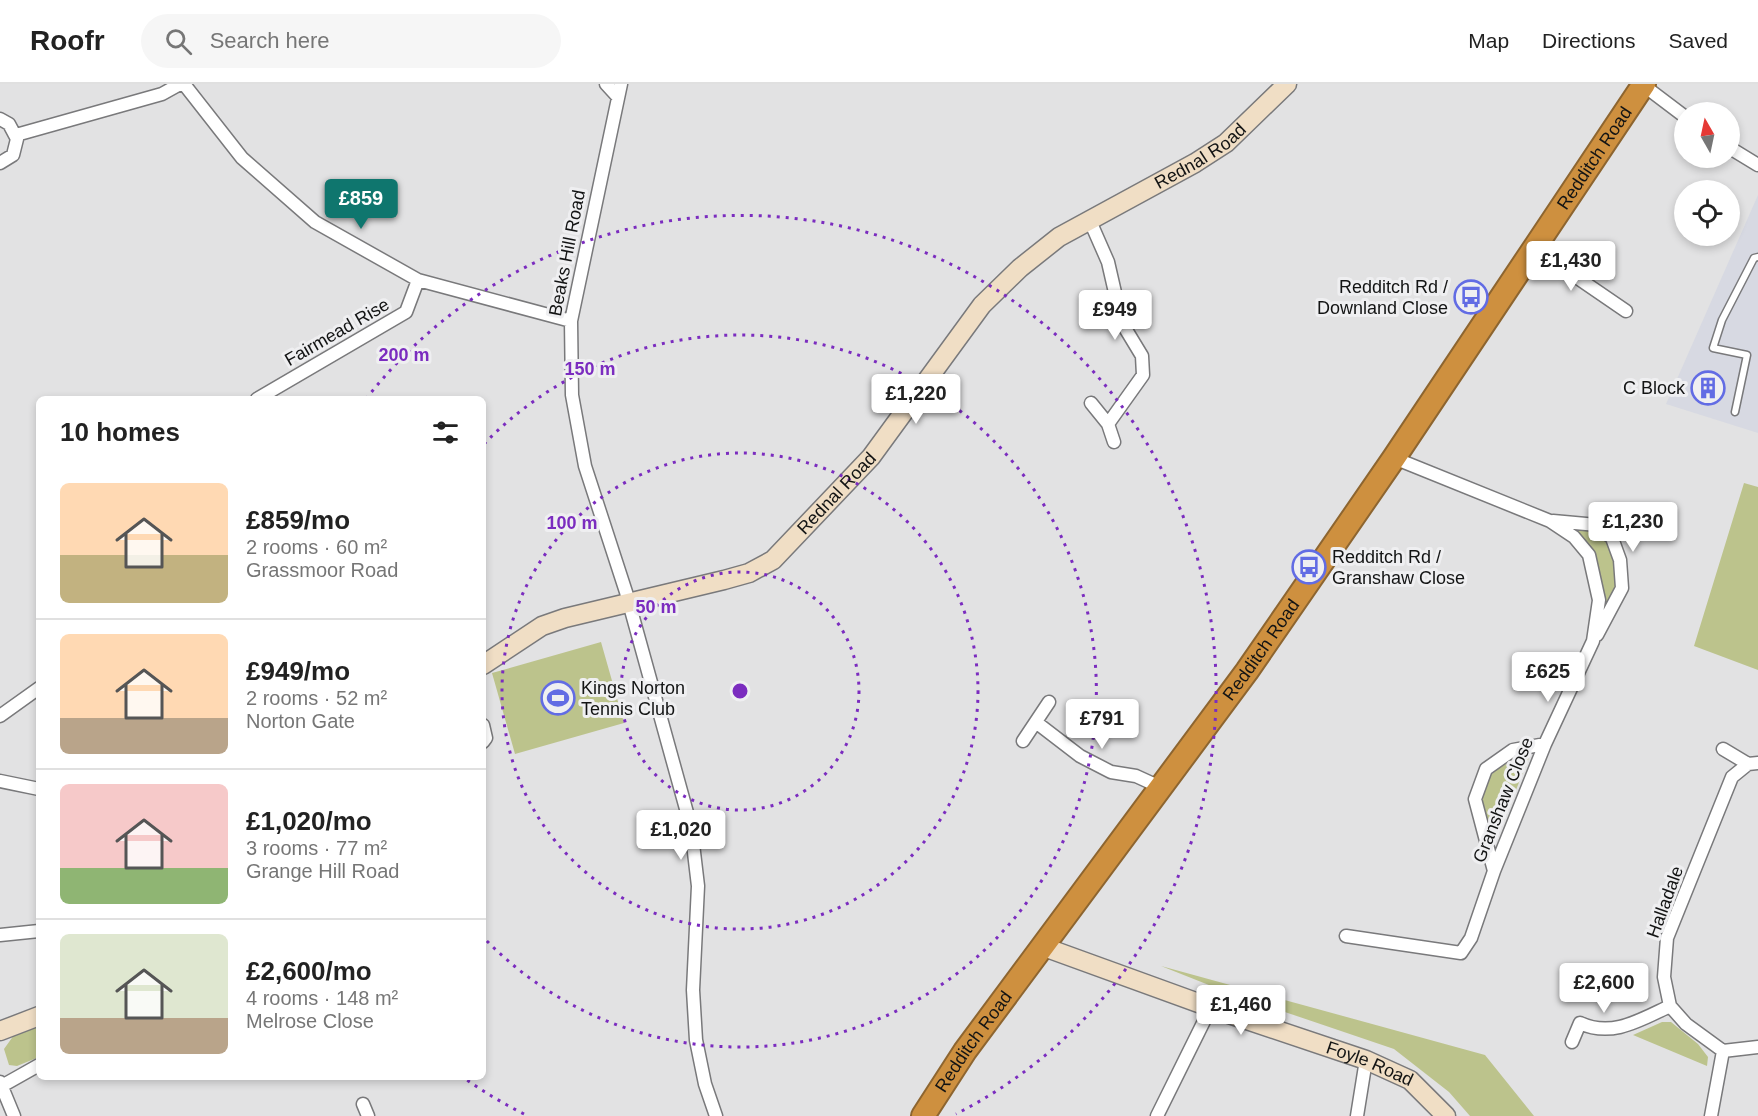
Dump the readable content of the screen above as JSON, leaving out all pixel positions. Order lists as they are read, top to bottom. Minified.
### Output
{"streets":{"highway":["Redditch Road"],"street":["Rednal Road","Beaks Hill Road","Fairmead Rise","Granshaw Close","Halladale","Foyle Road"]},"crossings":[["Rednal Road","Beaks Hill Road"],["Redditch Road","Granshaw Close"],["Redditch Road","Foyle Road"]],"places":{"bus stop":["Redditch Rd / Downland Close","Redditch Rd / Granshaw Close"],"building":["C Block"],"sports":["Kings Norton Tennis Club"]},"north":"top","page":{"header":"Roofr","search":"Search here","nav":["Map","Directions","Saved"],"price":["£859","£1,430","£949","£1,220","£1,230","£625","£791","£1,020","£2,600","£1,460"],"heading":"10 homes","list":[{"name":"£859/mo","note":"2 rooms · 60 m² · Grassmoor Road"},{"name":"£949/mo","note":"2 rooms · 52 m² · Norton Gate"},{"name":"£1,020/mo","note":"3 rooms · 77 m² · Grange Hill Road"},{"name":"£2,600/mo","note":"4 rooms · 148 m² · Melrose Close"}]},"rings":["200 m","150 m","100 m","50 m"]}
